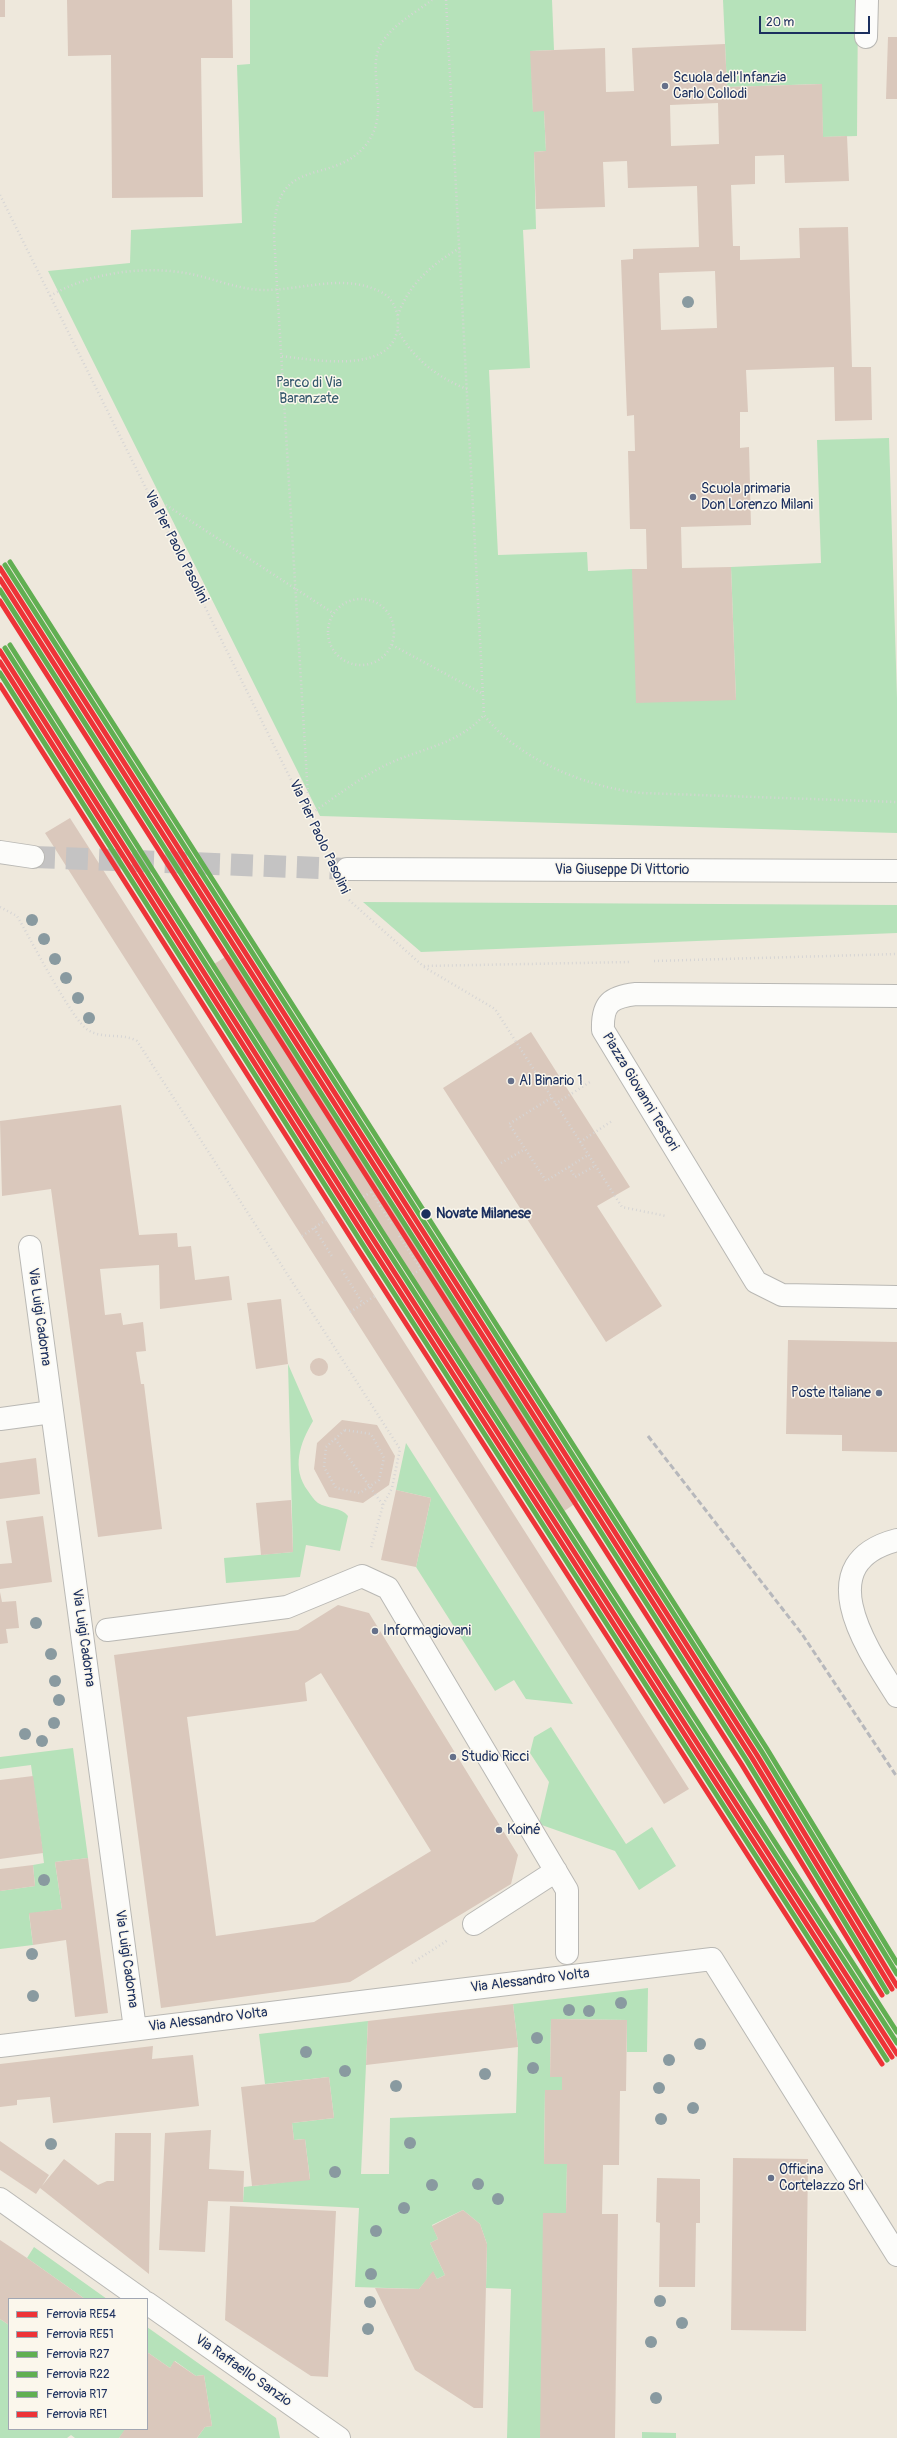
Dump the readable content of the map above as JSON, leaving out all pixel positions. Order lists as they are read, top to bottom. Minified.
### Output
{"streets":{"street":["Via Giuseppe Di Vittorio","Piazza Giovanni Testori","Via Luigi Cadorna","Via Alessandro Volta","Via Raffaello Sanzio"],"path":["Via Pier Paolo Pasolini"]},"crossings":[["Via Luigi Cadorna","Via Alessandro Volta"]],"parks":["Parco di Via Baranzate"],"places":["Scuola dell'Infanzia Carlo Collodi","Scuola primaria Don Lorenzo Milani","Al Binario 1","Novate Milanese","Poste Italiane","Informagiovani","Studio Ricci","Koiné","Officina Cortelazzo Srl"],"lines":["rail line R17","rail line R27","rail line RE54","rail line RE51","rail line R22","rail line RE1"],"legend":["Ferrovia RE54","Ferrovia RE51","Ferrovia R27","Ferrovia R22","Ferrovia R17","Ferrovia RE1"],"scale_bar":"20 m"}
